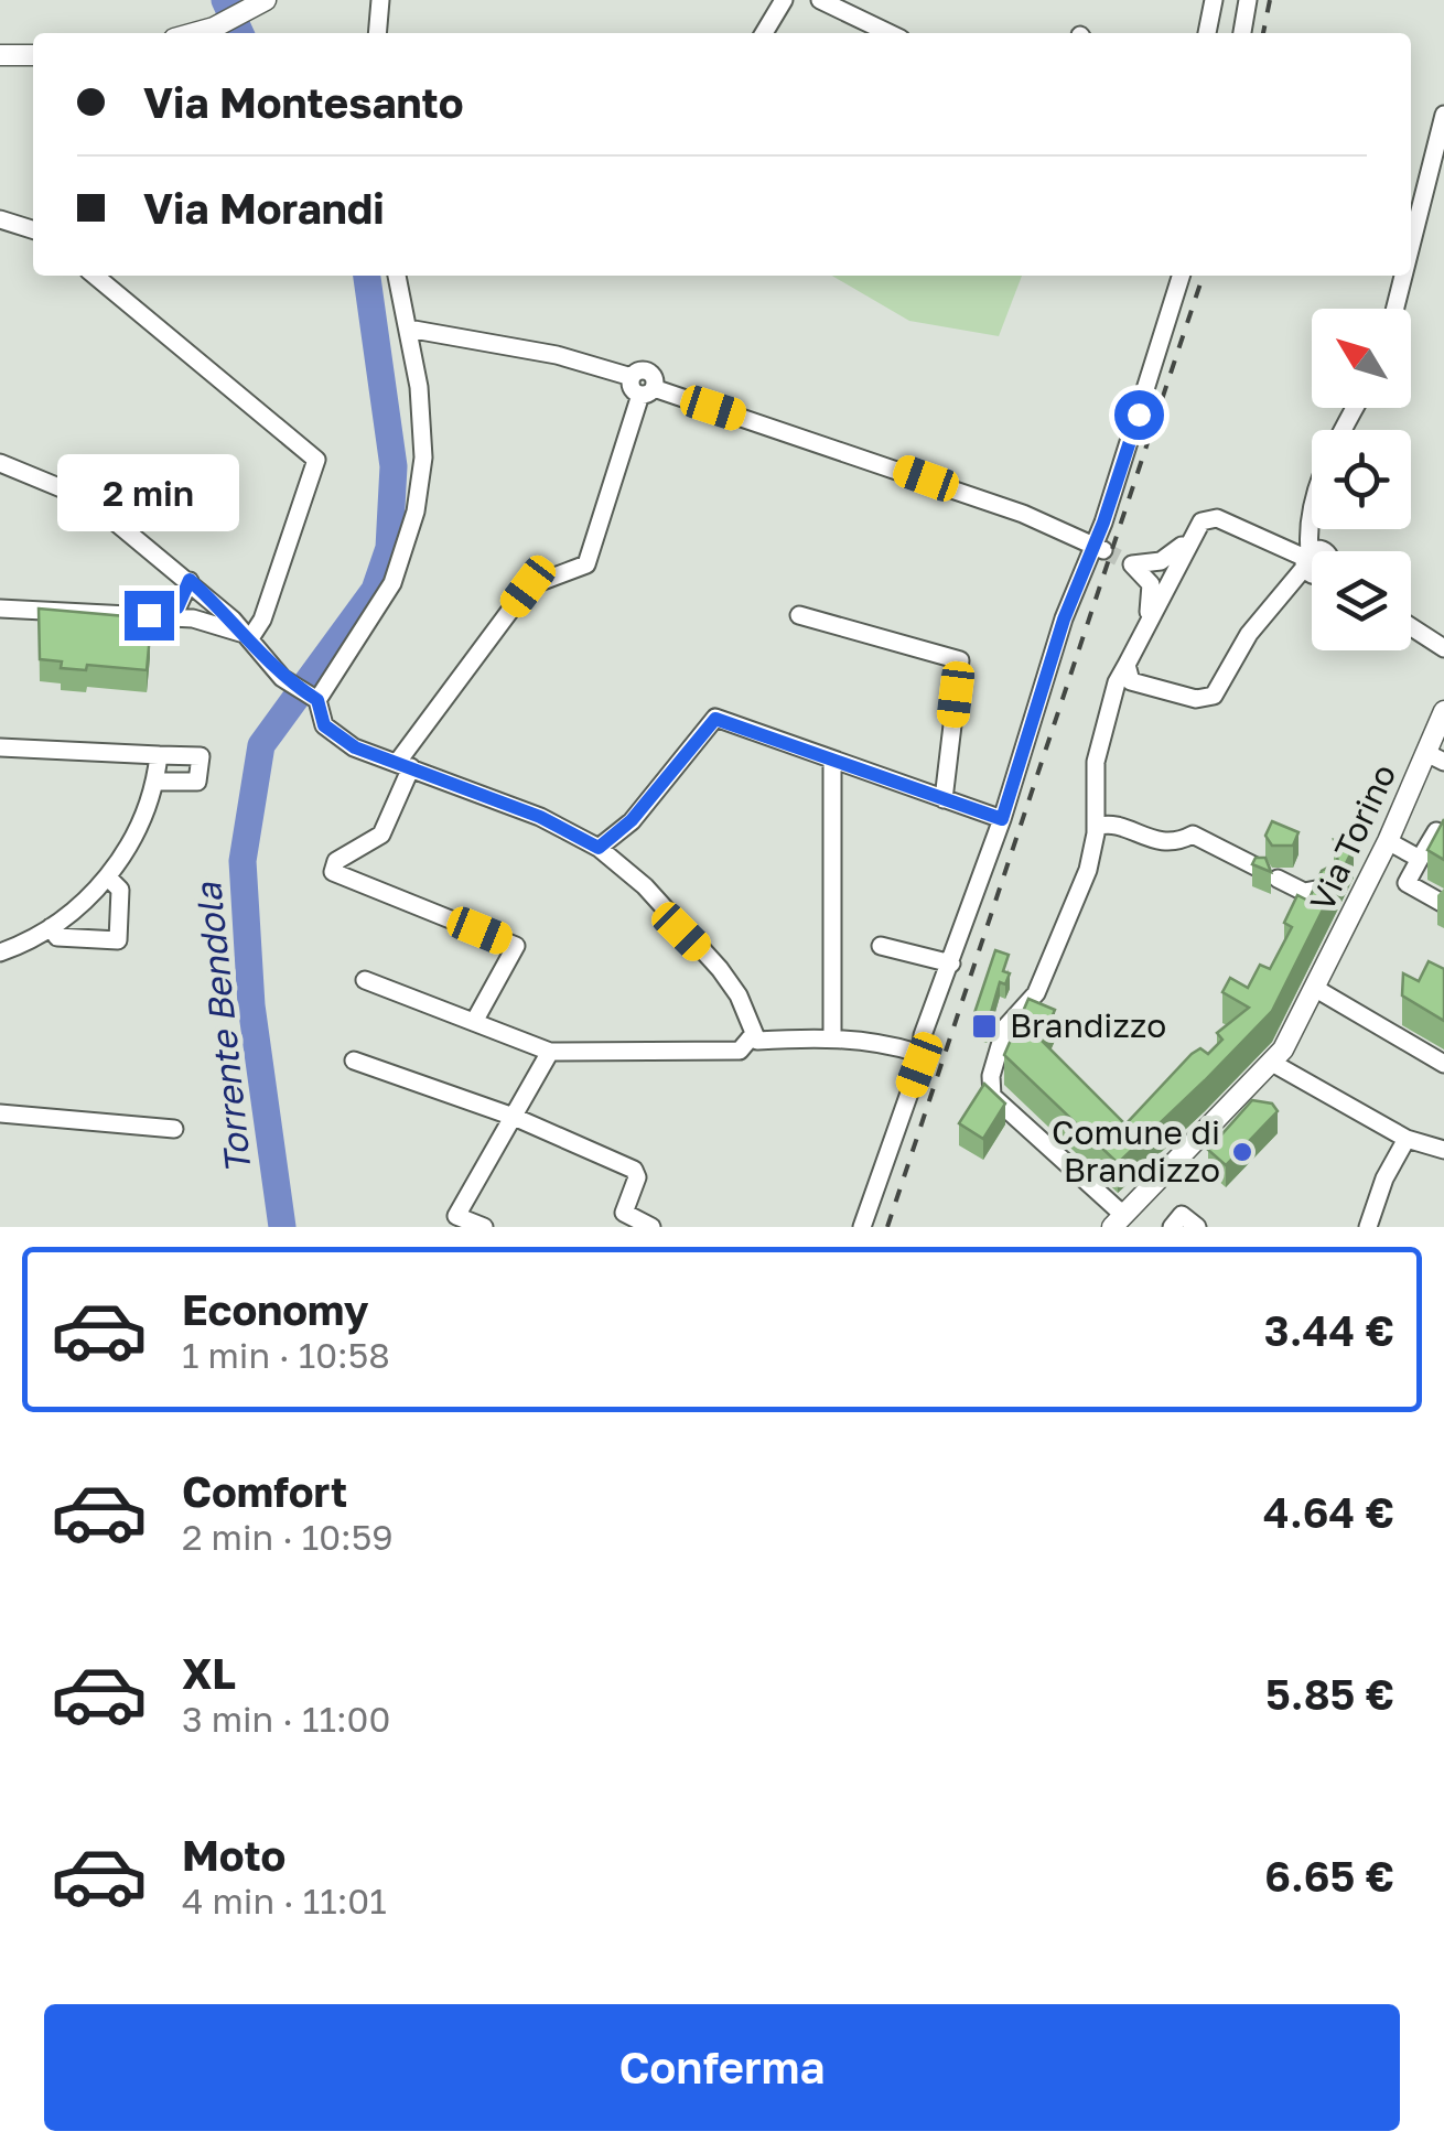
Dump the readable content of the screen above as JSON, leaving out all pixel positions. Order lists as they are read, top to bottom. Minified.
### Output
{"streets":{"main road":["Via Torino"]},"water":["Torrente Bendola"],"places":{"transit":["Brandizzo"],"other":["Comune di Brandizzo"]},"north":"top left","page":{"banner":["Via Montesanto","Via Morandi"],"bubble":"2 min","list":[{"name":"Economy","note":"1 min · 10:58","value":"3.44 €"},{"name":"Comfort","note":"2 min · 10:59","value":"4.64 €"},{"name":"XL","note":"3 min · 11:00","value":"5.85 €"},{"name":"Moto","note":"4 min · 11:01","value":"6.65 €"}],"buttons":"Conferma"}}
